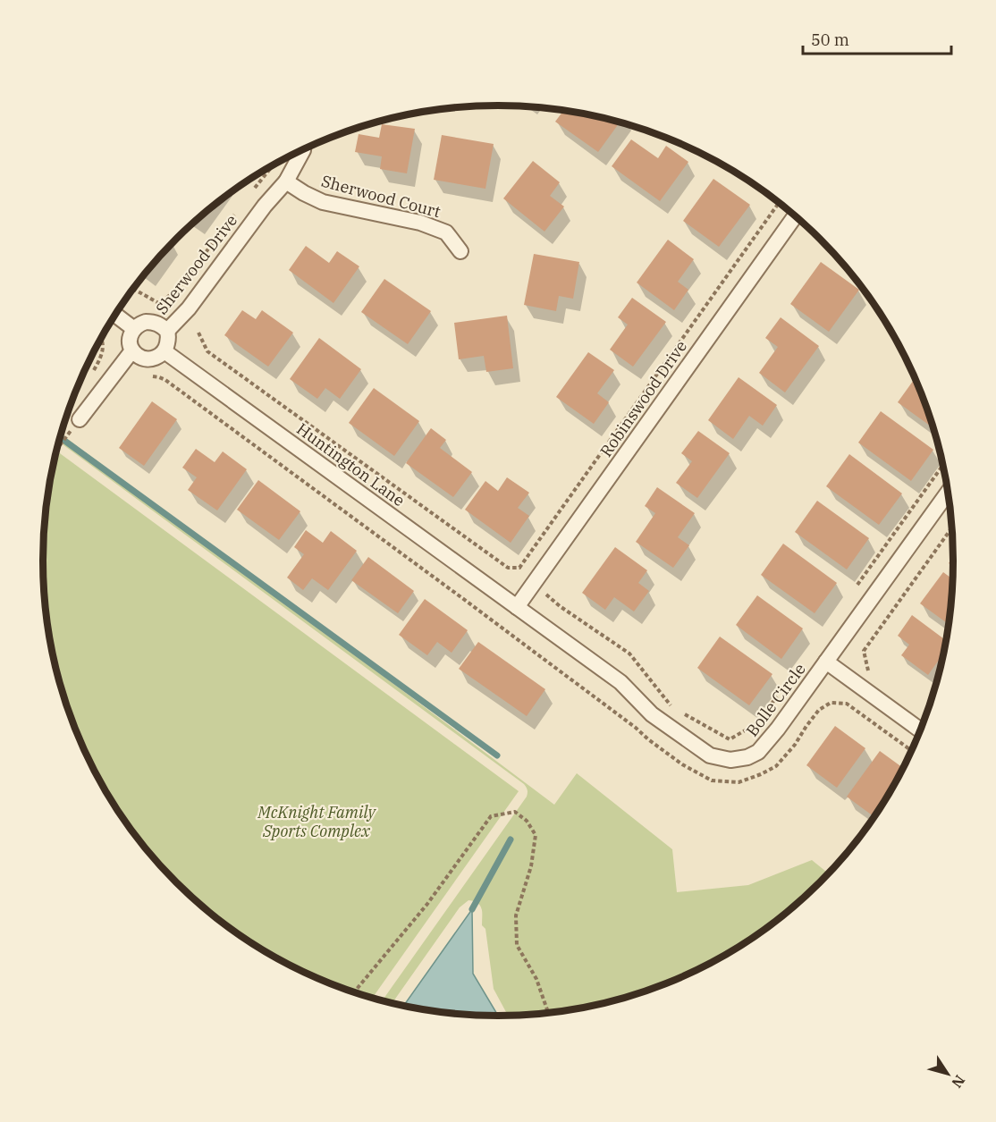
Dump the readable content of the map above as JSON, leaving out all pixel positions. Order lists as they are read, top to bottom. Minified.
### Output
{"streets":{"street":["Sherwood Court","Sherwood Drive","Robinswood Drive","Huntington Lane","Bolle Circle"]},"crossings":[["Sherwood Court","Sherwood Drive"],["Sherwood Drive","Huntington Lane"],["Robinswood Drive","Huntington Lane"],["Robinswood Drive","Bolle Circle"],["Huntington Lane","Bolle Circle"]],"parks":["McKnight Family Sports Complex"],"scale_bar":"50 m","north":"bottom right"}
